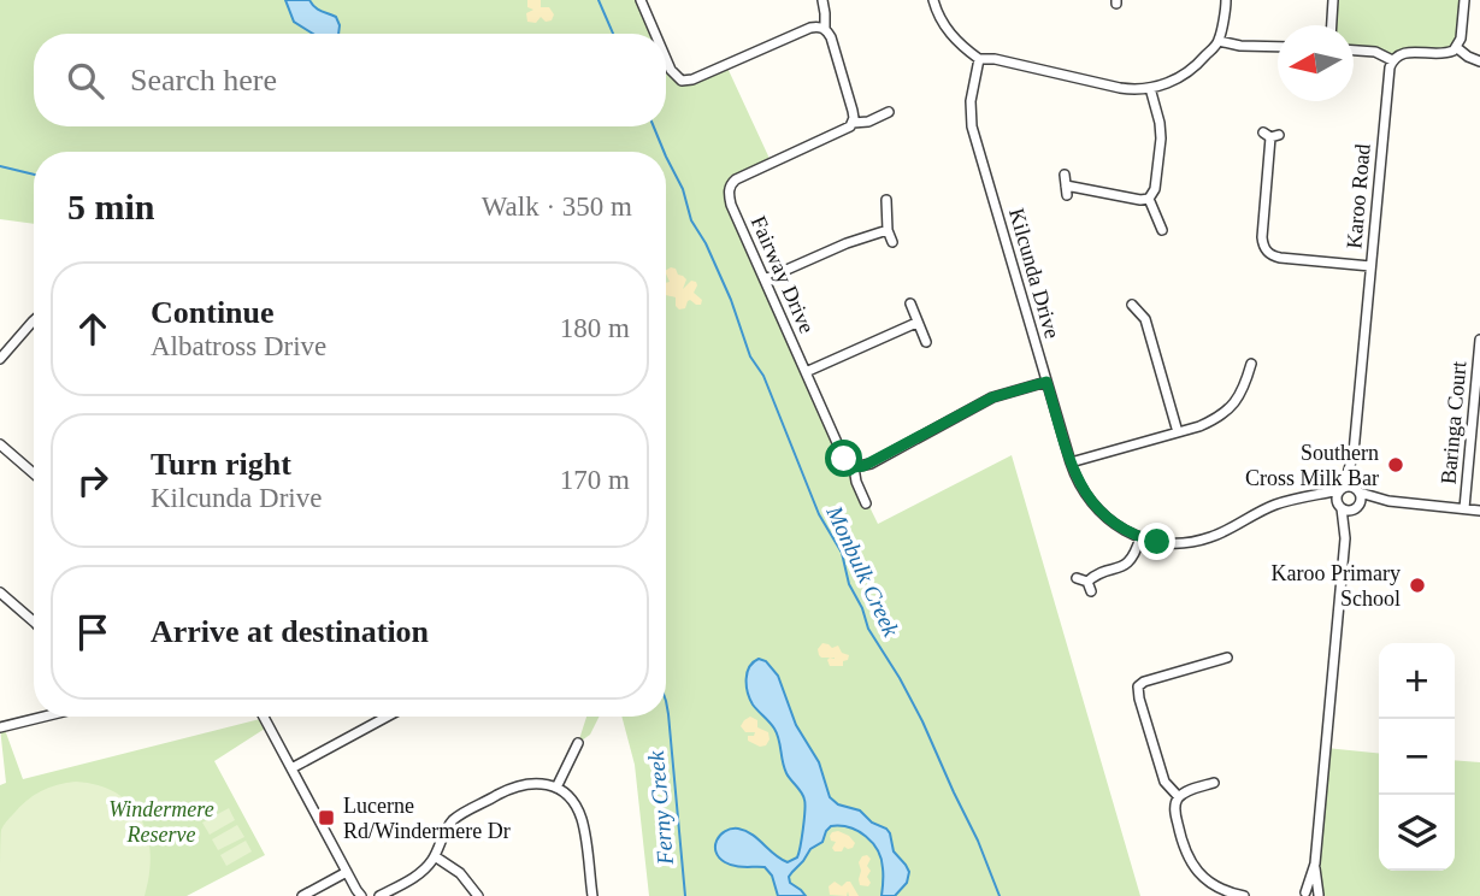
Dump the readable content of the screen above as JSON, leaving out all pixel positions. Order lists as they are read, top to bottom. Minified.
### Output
{"streets":{"street":["Karoo Road","Kilcunda Drive","Fairway Drive","Baringa Court"]},"crossings":[["Karoo Road","Kilcunda Drive"]],"water":["Monbulk Creek","Ferny Creek"],"parks":["Windermere Reserve"],"places":{"other":["Southern Cross Milk Bar","Karoo Primary School"],"transit":["Lucerne Rd/Windermere Dr"]},"north":"left","page":{"search":"Search here","heading":["5 min","Walk · 350 m"],"list":[["Continue","Albatross Drive","180 m"],["Turn right","Kilcunda Drive","170 m"],"Arrive at destination"],"map_buttons":["+","−"]}}
